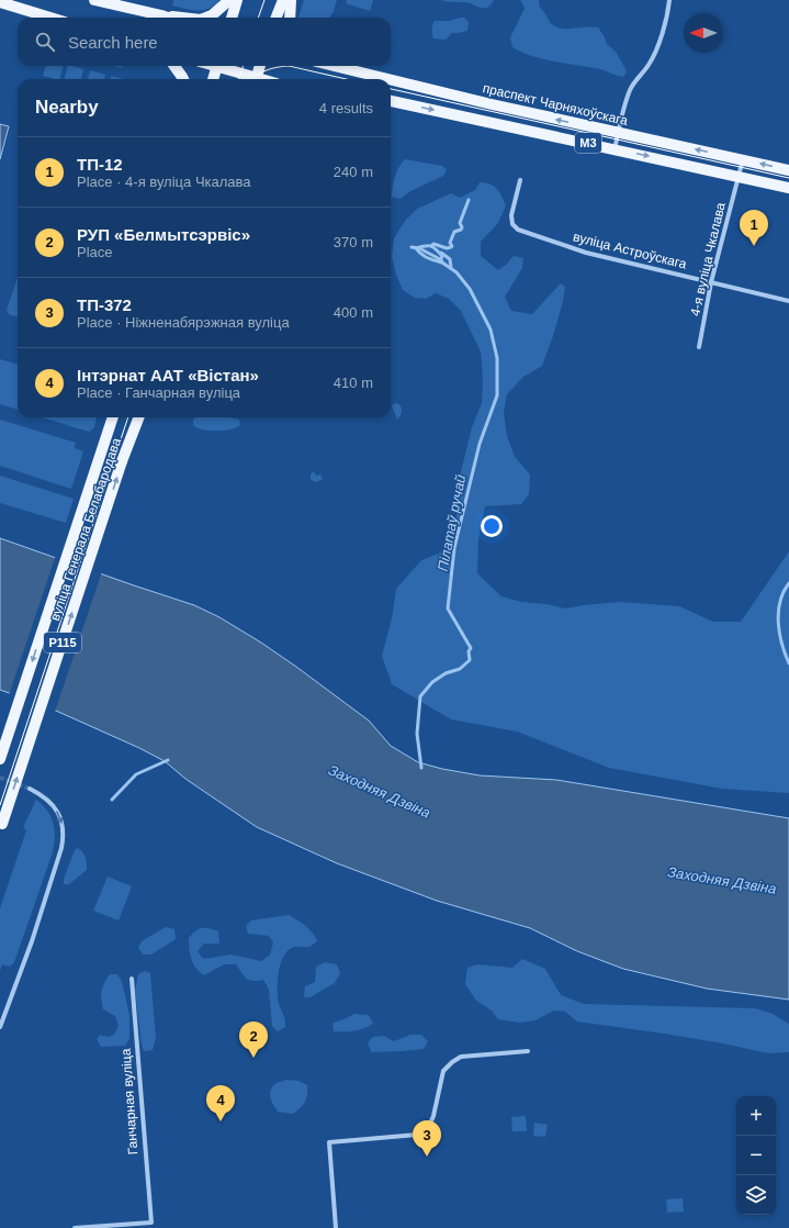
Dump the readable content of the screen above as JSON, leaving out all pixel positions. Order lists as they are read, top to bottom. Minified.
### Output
{"streets":{"main road":["праспект Чарняхоўскага","М3","вуліца Генерала Белабародава","Р115"],"street":["вуліца Астроўскага","4-я вуліца Чкалава","Ганчарная вуліца"]},"crossings":[["праспект Чарняхоўскага","4-я вуліца Чкалава"],["М3","4-я вуліца Чкалава"],["вуліца Астроўскага","4-я вуліца Чкалава"]],"water":["Пілатаў ручай","Заходняя Дзвіна"],"north":"left","page":{"search":"Search here","heading":["Nearby","4 results"],"list":[{"mark":"1","name":"ТП-12","note":"Place · 4-я вуліца Чкалава","value":"240 m"},{"mark":"2","name":"РУП «Белмытсэрвіс»","note":"Place","value":"370 m"},{"mark":"3","name":"ТП-372","note":"Place · Ніжненабярэжная вуліца","value":"400 m"},{"mark":"4","name":"Інтэрнат ААТ «Вістан»","note":"Place · Ганчарная вуліца","value":"410 m"}],"pins":["1","2","4","3"],"map_buttons":["+","−"]}}
